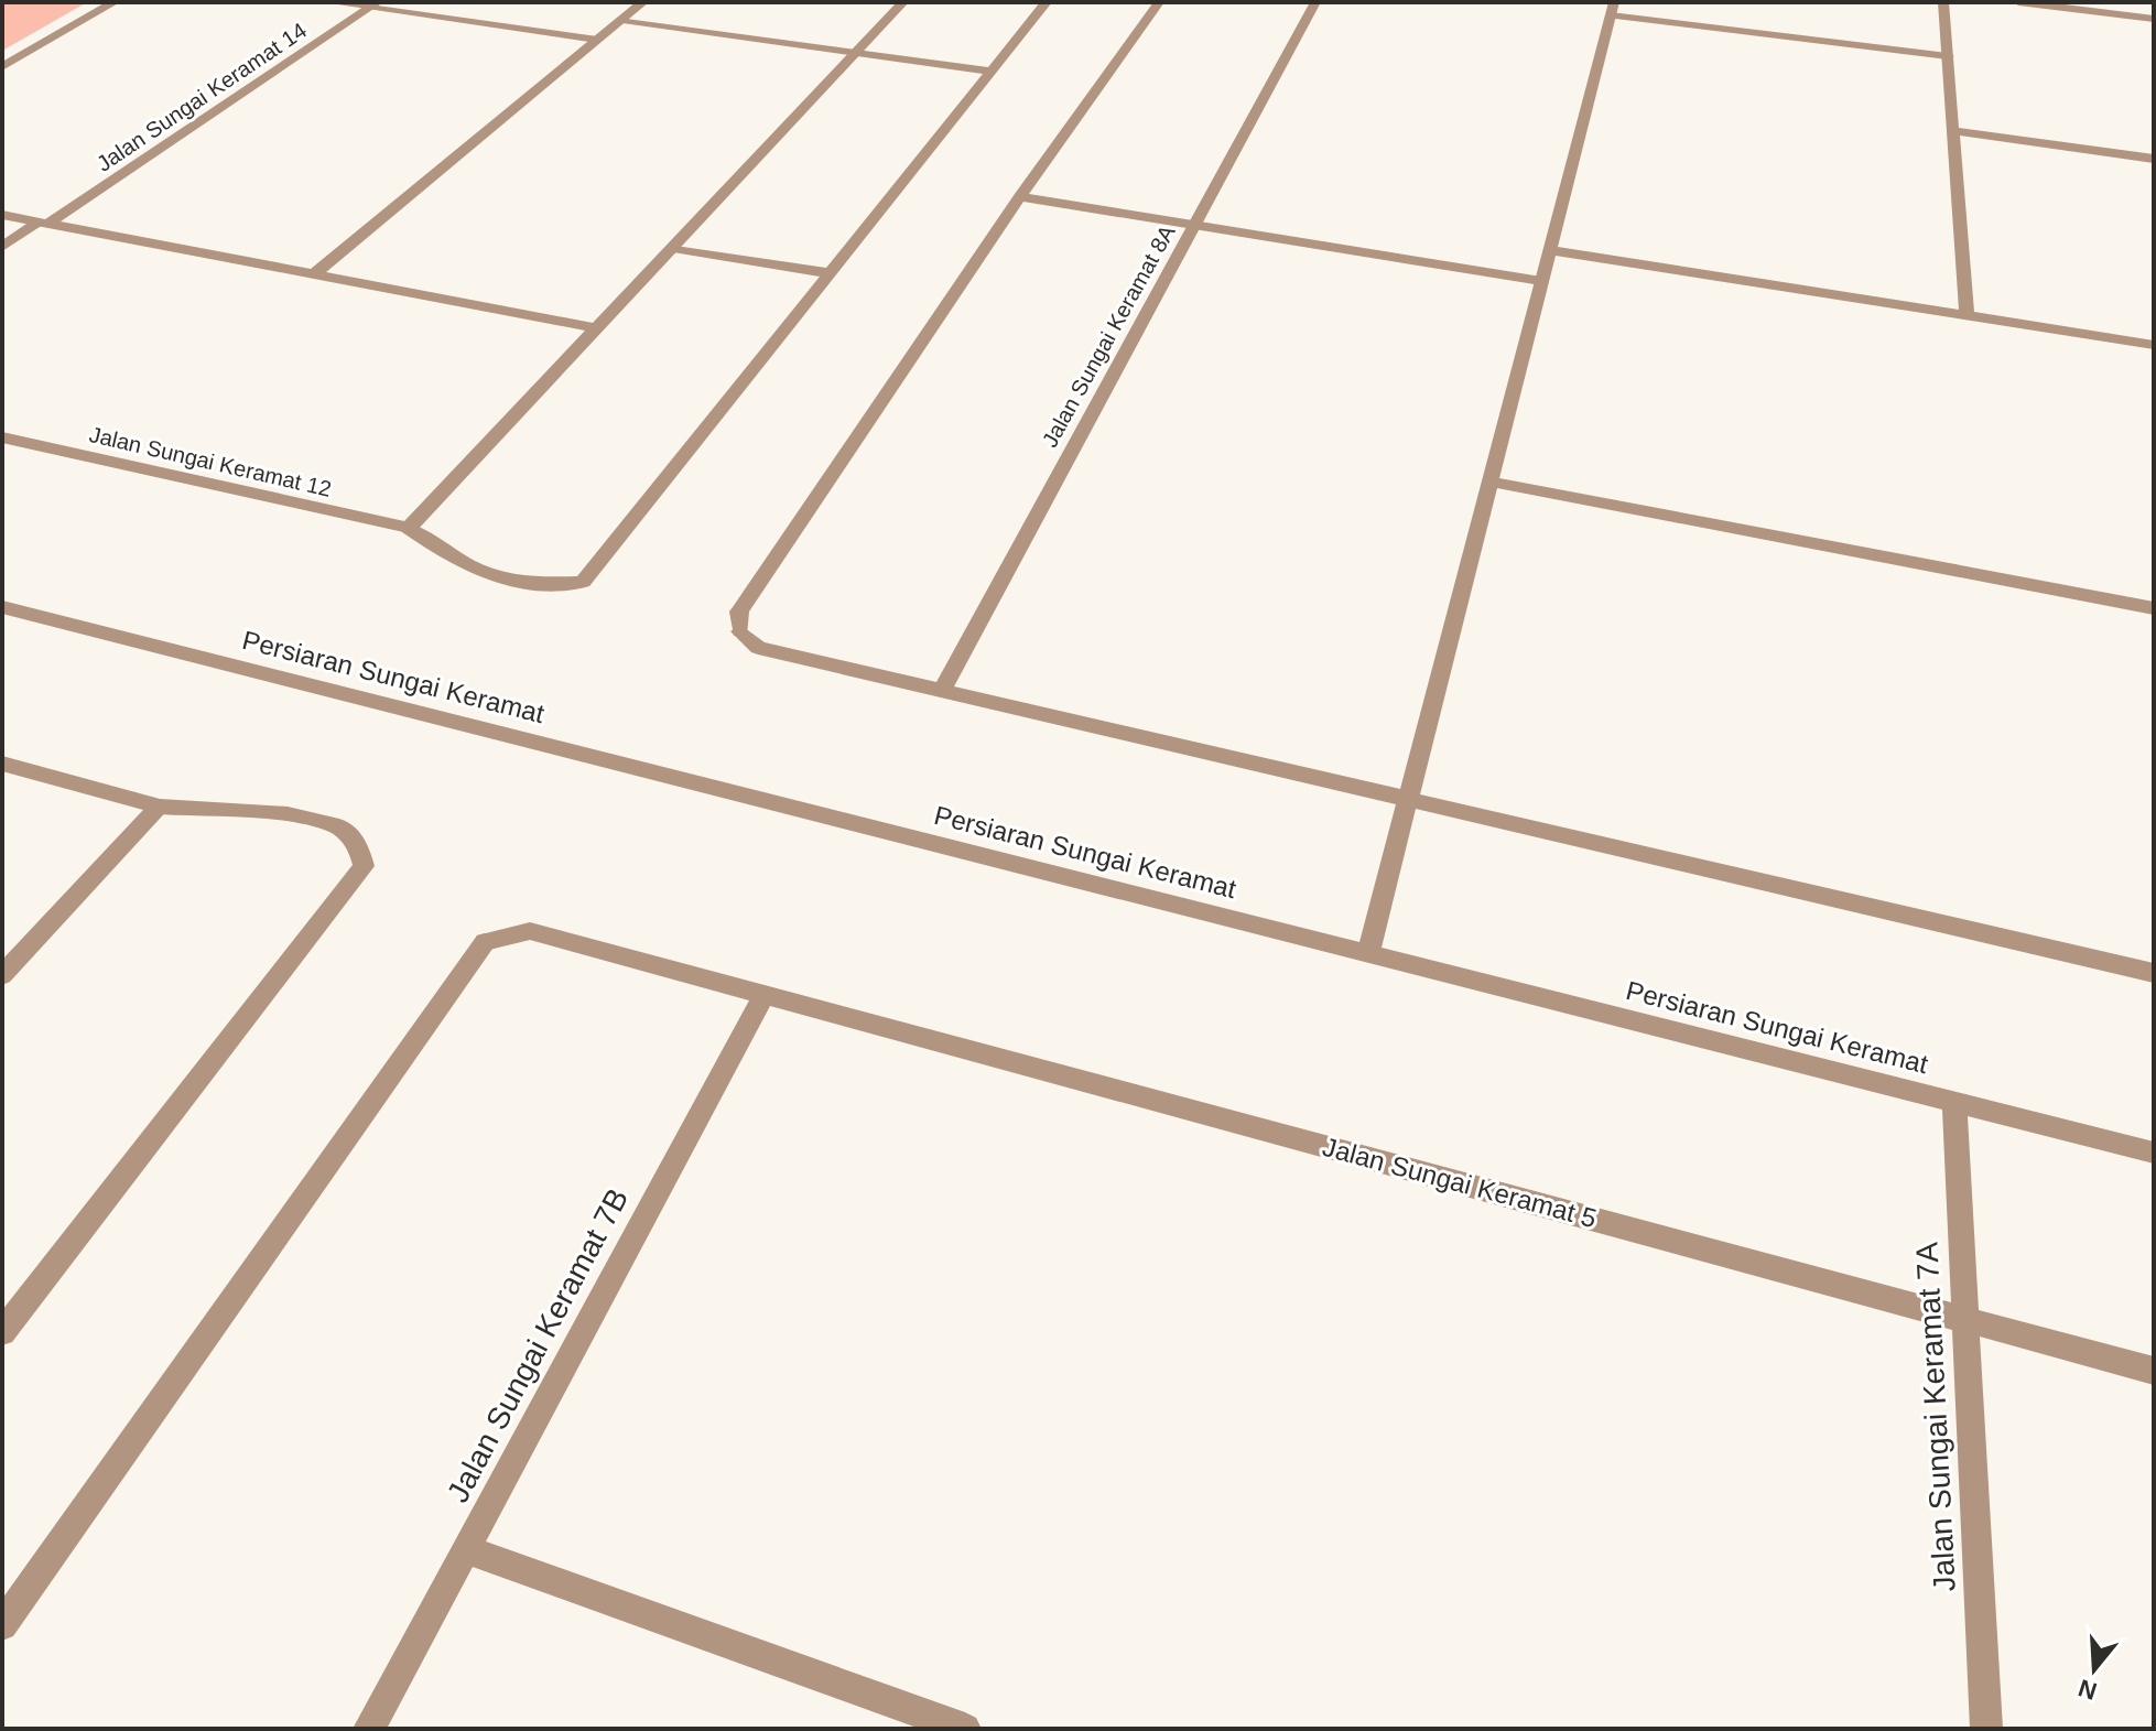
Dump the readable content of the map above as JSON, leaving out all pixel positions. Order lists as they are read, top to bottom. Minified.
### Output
{"streets":{"street":["Jalan Sungai Keramat 14","Jalan Sungai Keramat 8A","Jalan Sungai Keramat 12","Persiaran Sungai Keramat","Jalan Sungai Keramat 5","Jalan Sungai Keramat 7B","Jalan Sungai Keramat 7A"]},"crossings":[["Persiaran Sungai Keramat","Jalan Sungai Keramat 7A"],["Jalan Sungai Keramat 5","Jalan Sungai Keramat 7B"],["Jalan Sungai Keramat 5","Jalan Sungai Keramat 7A"]],"north":"bottom"}
